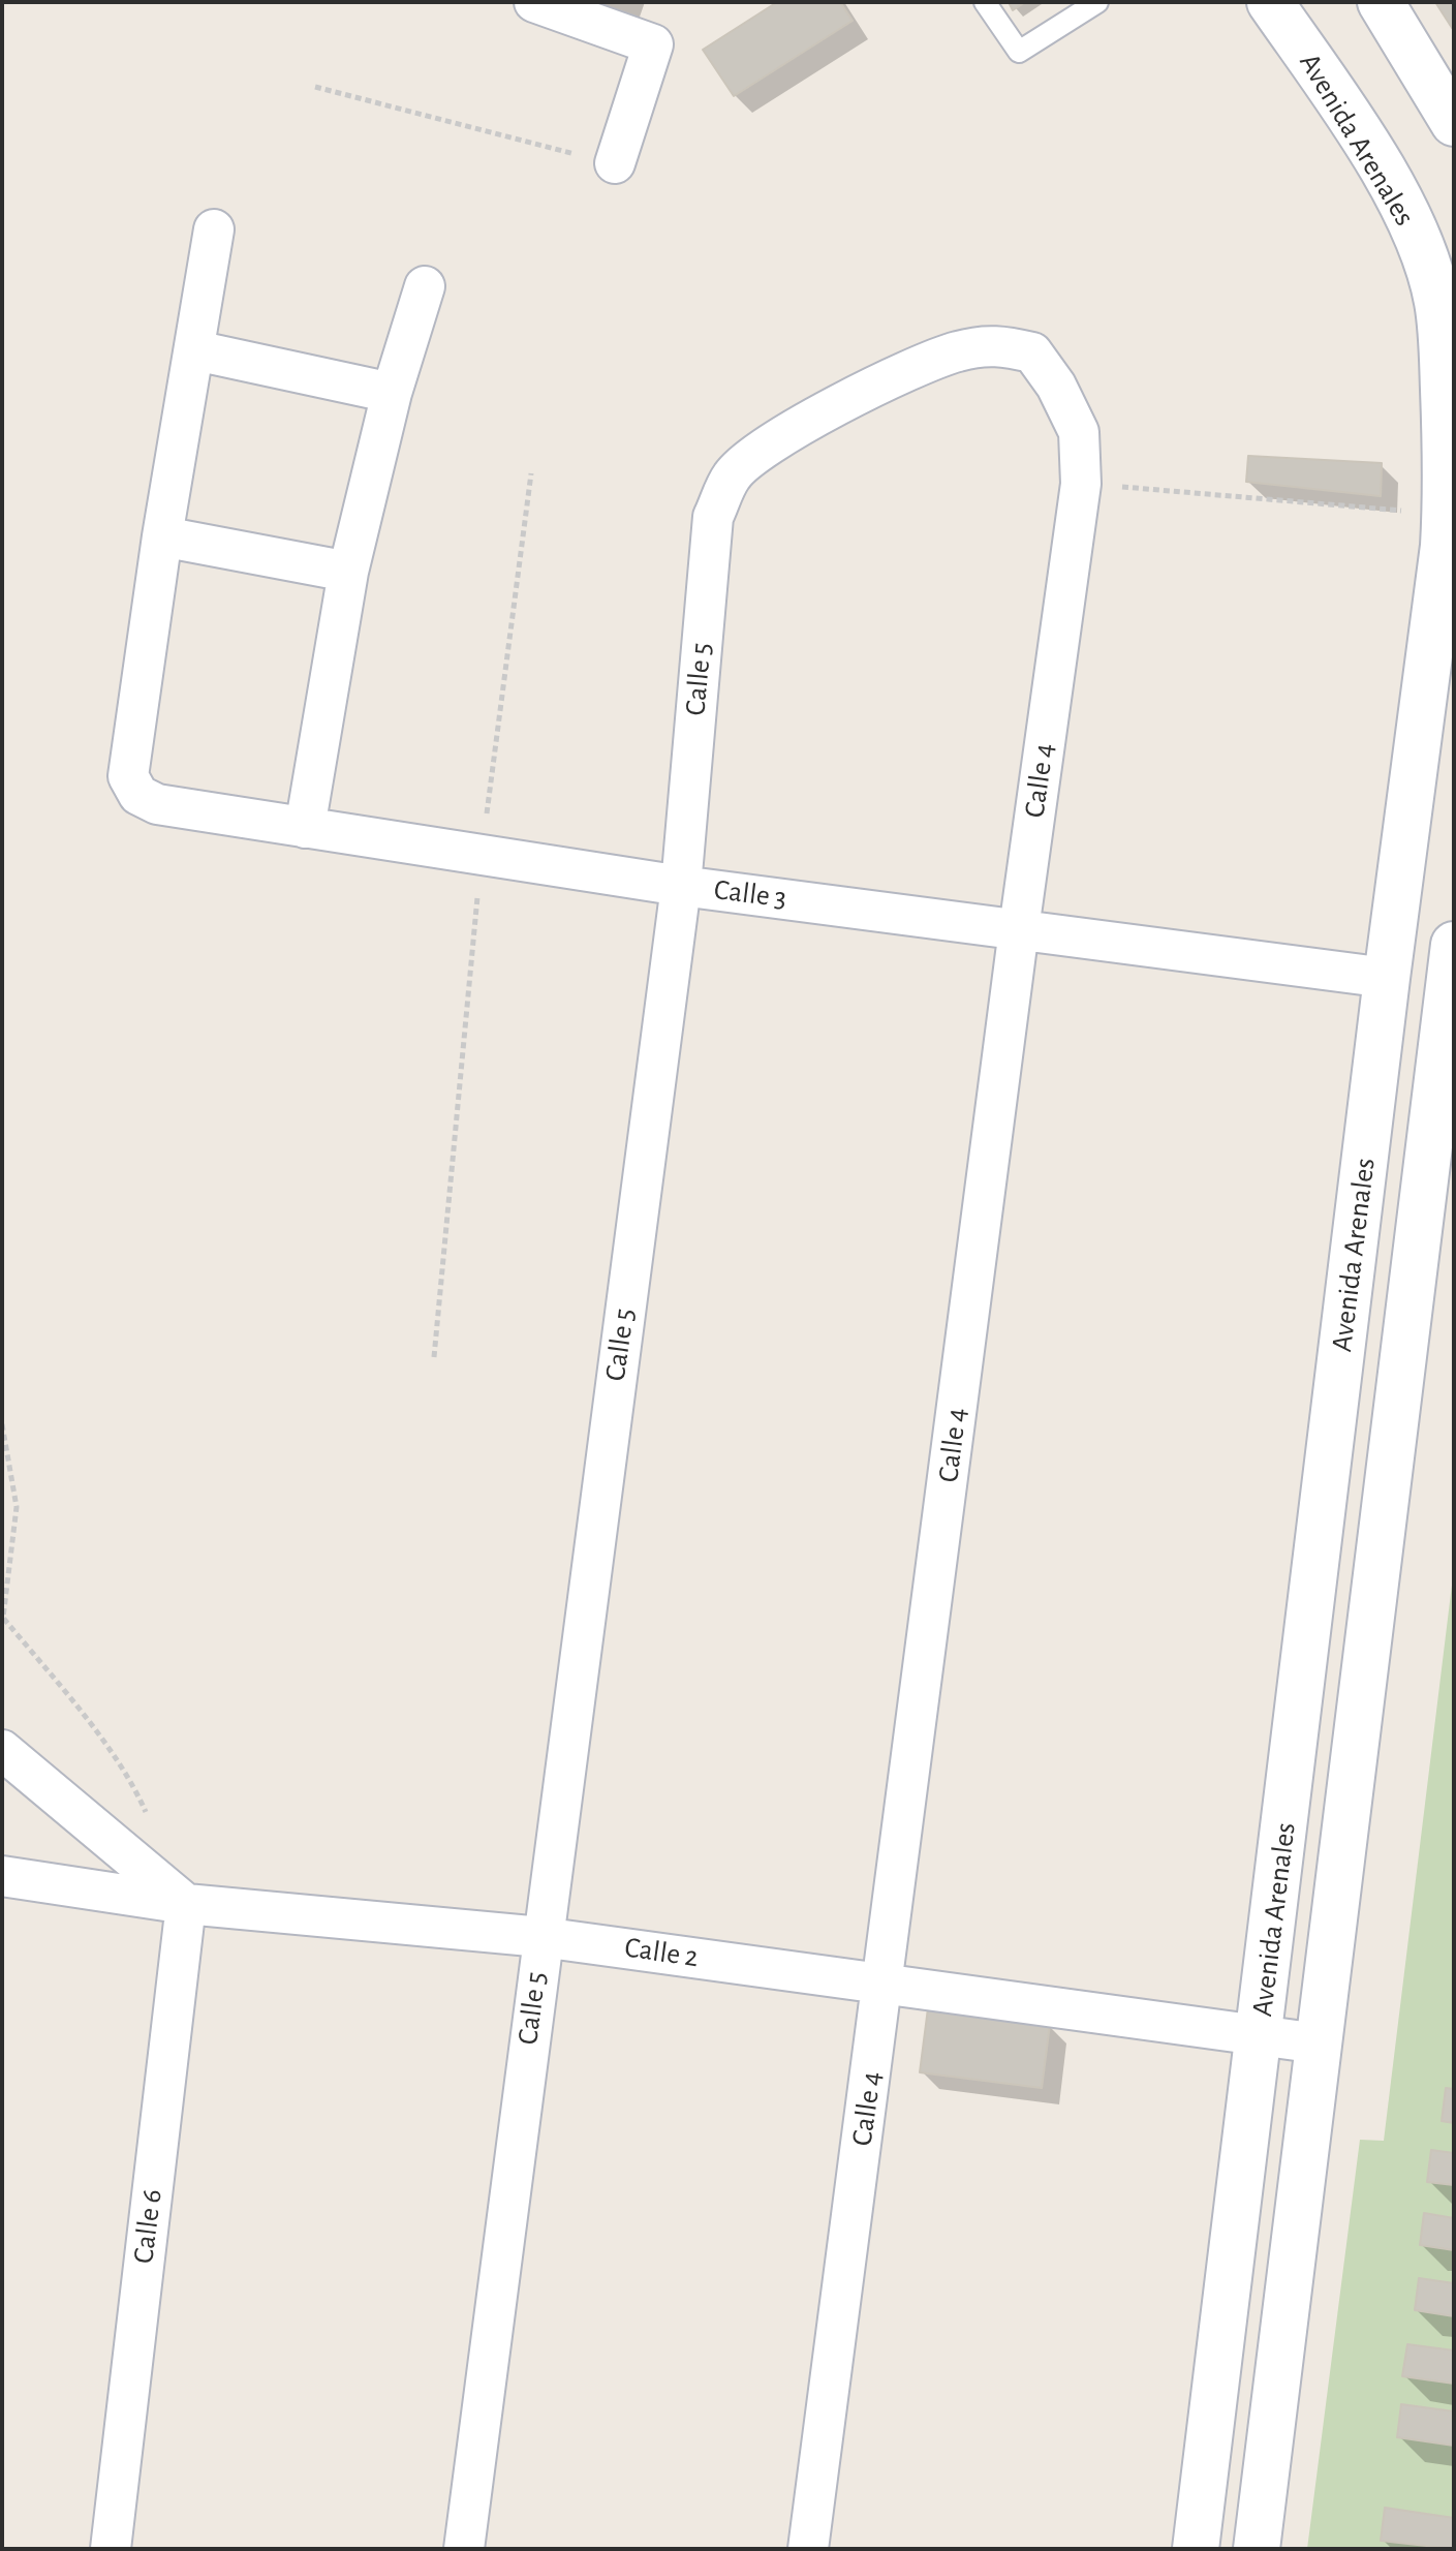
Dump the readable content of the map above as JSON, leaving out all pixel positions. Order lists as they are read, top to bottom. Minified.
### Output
{"streets":{"street":["Avenida Arenales","Calle 5","Calle 4","Calle 3","Calle 2","Calle 6"]},"crossings":[["Avenida Arenales","Calle 3"],["Avenida Arenales","Calle 2"],["Calle 5","Calle 4"],["Calle 5","Calle 3"],["Calle 5","Calle 2"],["Calle 4","Calle 3"],["Calle 4","Calle 2"],["Calle 2","Calle 6"]]}
